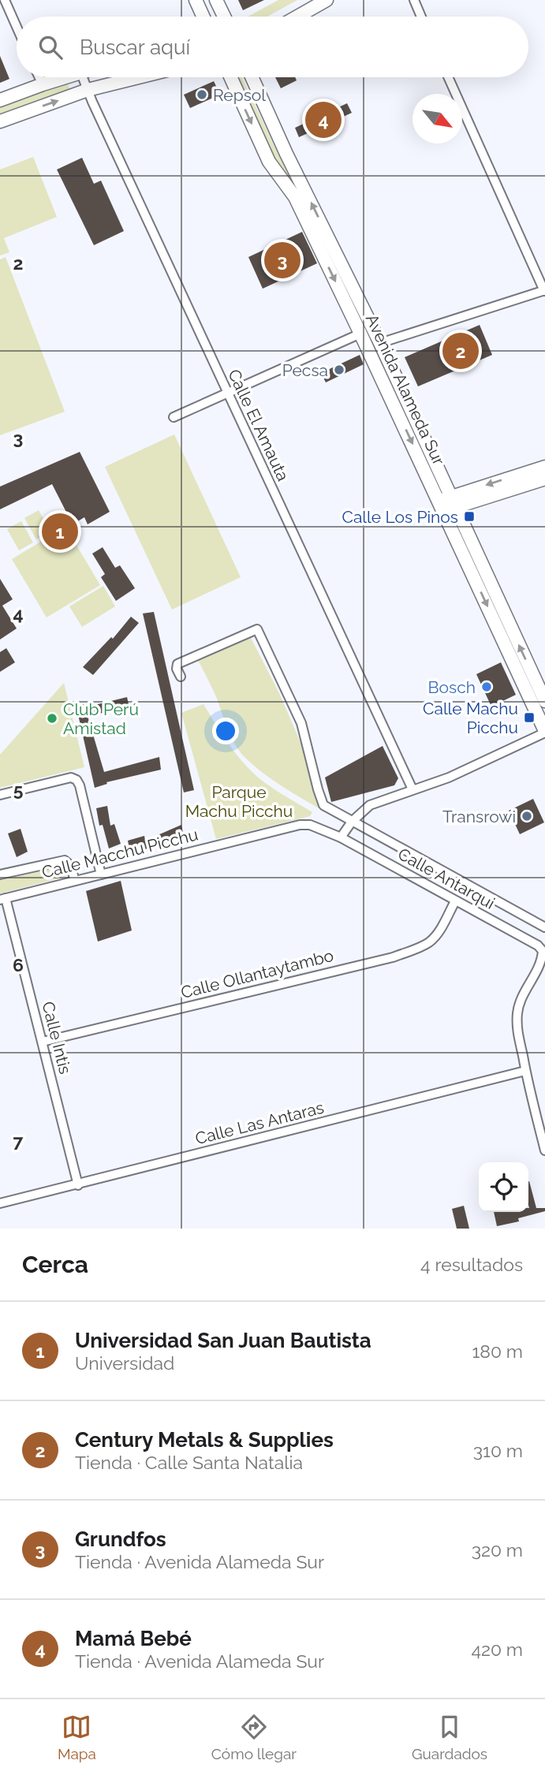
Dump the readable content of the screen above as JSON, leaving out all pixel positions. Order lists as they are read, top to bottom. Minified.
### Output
{"streets":{"main road":["Avenida Alameda Sur"],"street":["Calle El Amauta","Calle Macchu Picchu","Calle Antarqui","Calle Ollantaytambo","Calle Intis","Calle Las Antaras"]},"crossings":[["Calle Macchu Picchu","Calle Antarqui"],["Calle Macchu Picchu","Calle Intis"],["Calle Antarqui","Calle Ollantaytambo"],["Calle Antarqui","Calle Las Antaras"],["Calle Ollantaytambo","Calle Intis"],["Calle Intis","Calle Las Antaras"]],"parks":["Parque Machu Picchu"],"places":{"other":["Repsol","Pecsa","Bosch","Club Perú Amistad","Transrowi"],"transit":["Calle Los Pinos","Calle Machu Picchu"]},"north":"bottom right","page":{"search":"Buscar aquí","pins":["4","3","2","1"],"heading":["Cerca","4 resultados"],"list":[{"mark":"1","name":"Universidad San Juan Bautista","note":"Universidad","value":"180 m"},{"mark":"2","name":"Century Metals & Supplies","note":"Tienda · Calle Santa Natalia","value":"310 m"},{"mark":"3","name":"Grundfos","note":"Tienda · Avenida Alameda Sur","value":"320 m"},{"mark":"4","name":"Mamá Bebé","note":"Tienda · Avenida Alameda Sur","value":"420 m"}],"nav":["Mapa","Cómo llegar","Guardados"]},"grid":{"rows":["2","3","4","5","6","7"]}}
